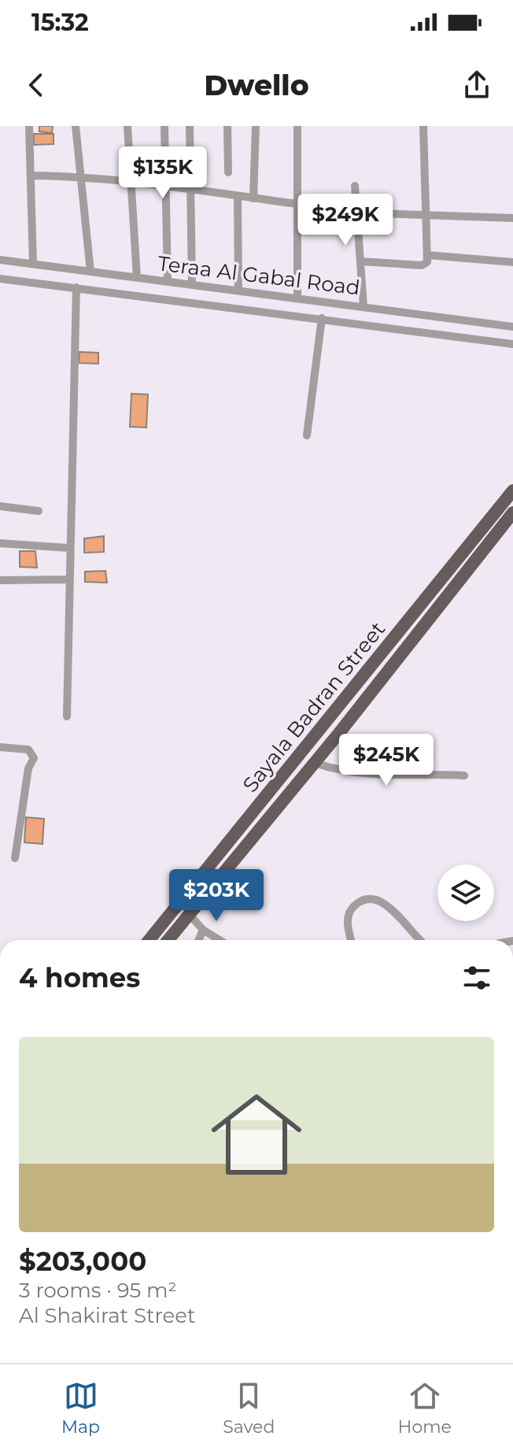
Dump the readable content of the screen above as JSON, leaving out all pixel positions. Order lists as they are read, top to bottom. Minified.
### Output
{"streets":{"main road":["Sayala Badran Street"],"street":["Teraa Al Gabal Road"]},"page":{"status":"15:32","header":"Dwello","price":["$135K","$249K","$245K","$203K"],"heading":"4 homes","list":[{"name":"$203,000","note":"3 rooms · 95 m² · Al Shakirat Street"}],"tabs":["Map","Saved","Home"]}}
